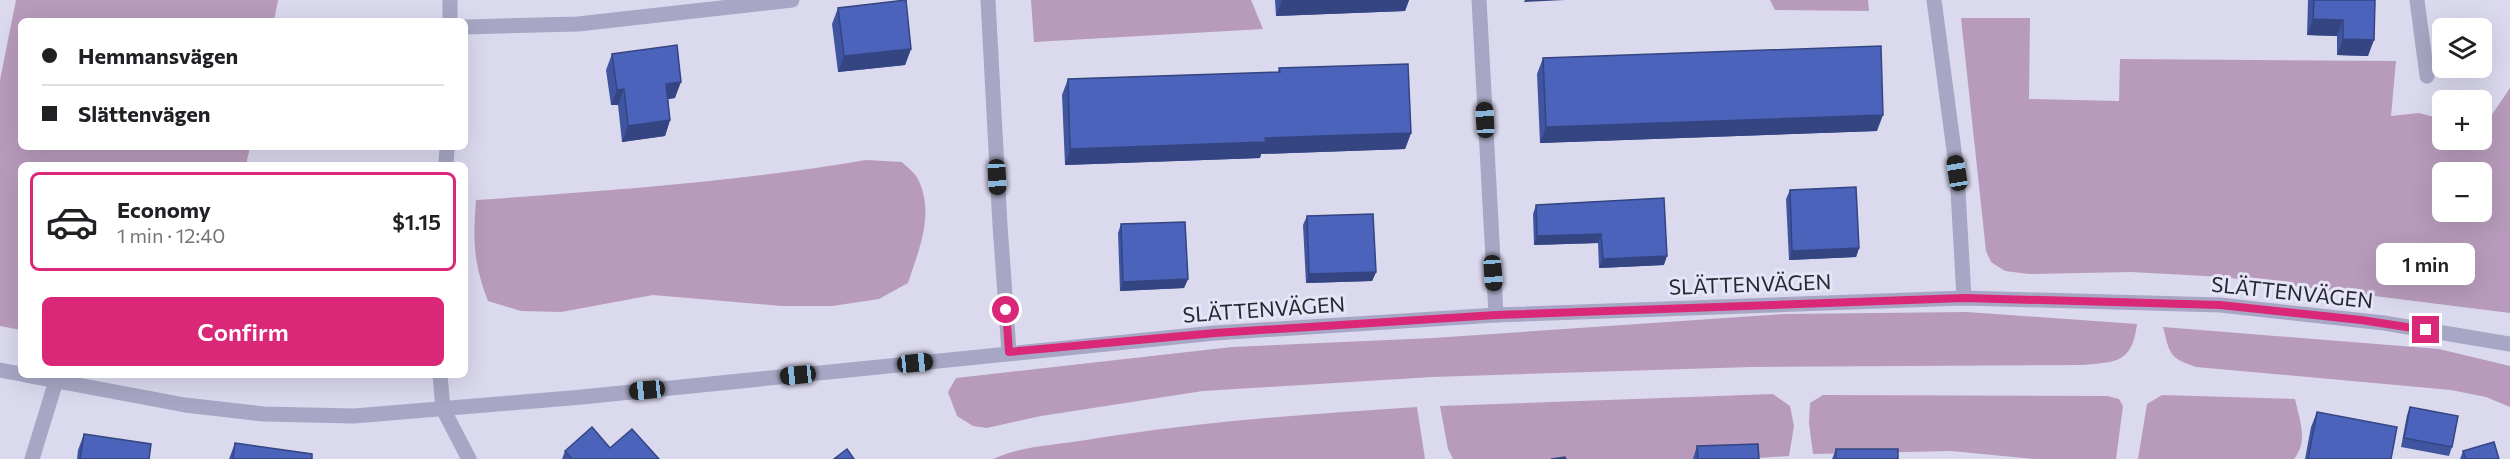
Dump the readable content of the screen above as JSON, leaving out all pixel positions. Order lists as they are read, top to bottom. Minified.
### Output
{"streets":{"street":["SLÄTTENVÄGEN"]},"page":{"map_buttons":["+","−"],"banner":["Hemmansvägen","Slättenvägen"],"list":[{"name":"Economy","note":"1 min · 12:40","value":"$1.15"}],"bubble":"1 min","buttons":"Confirm"}}
